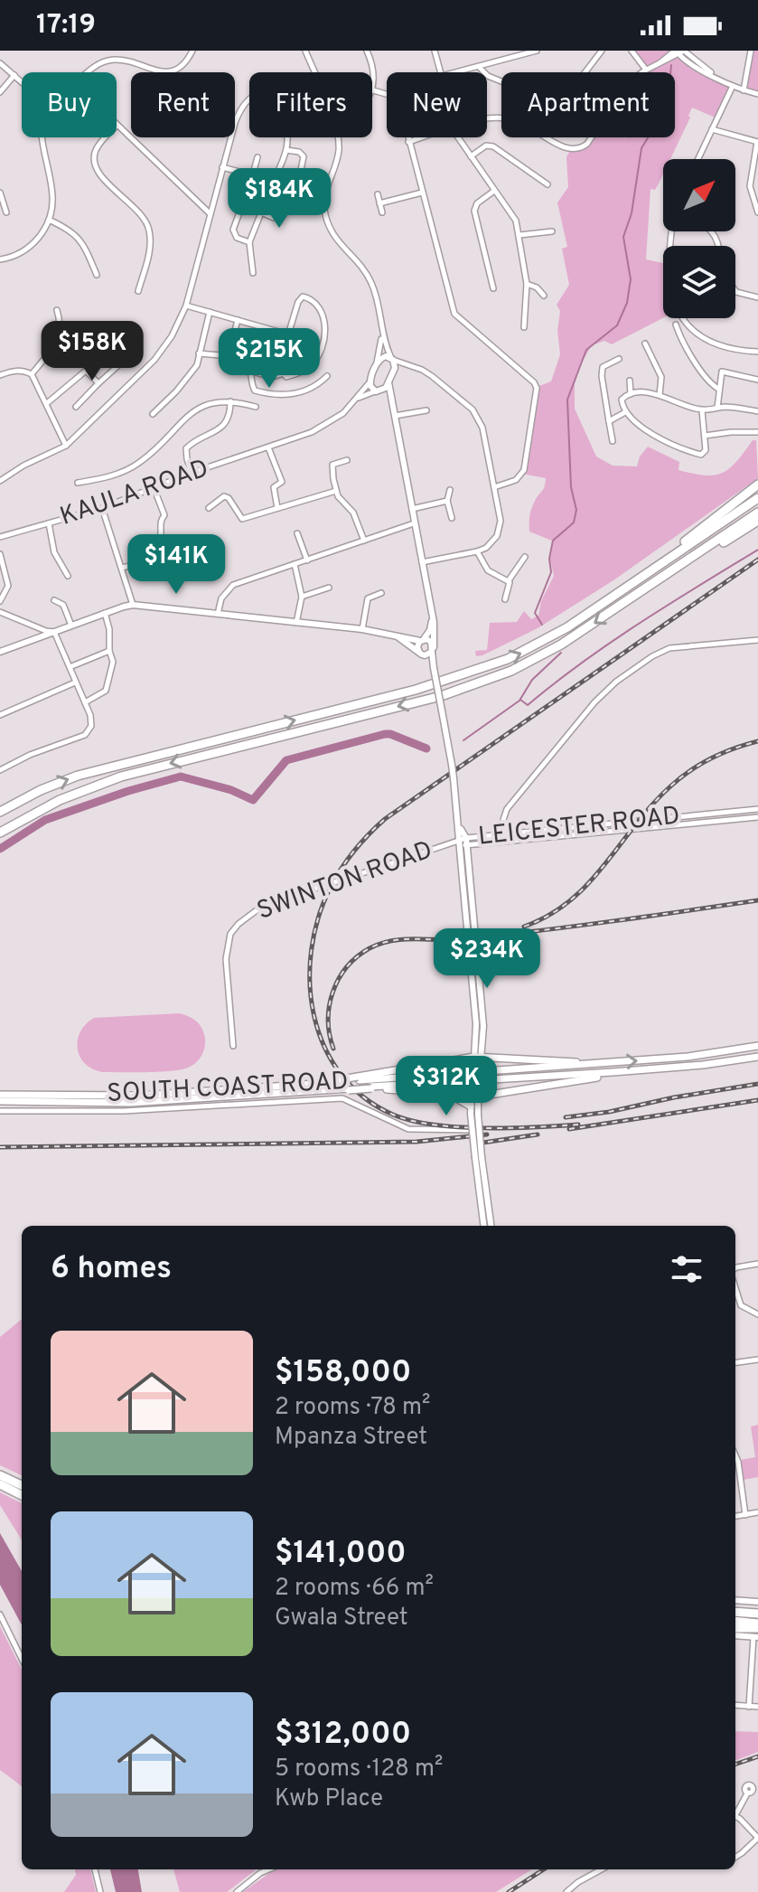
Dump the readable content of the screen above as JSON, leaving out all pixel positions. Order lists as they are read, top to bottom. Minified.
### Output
{"streets":{"main road":["SOUTH COAST ROAD"],"street":["KAULA ROAD","LEICESTER ROAD","SWINTON ROAD"]},"crossings":[["LEICESTER ROAD","SWINTON ROAD"]],"north":"top right","page":{"status":"17:19","chip":["Buy","Rent","Filters","New","Apartment"],"price":["$184K","$158K","$215K","$141K","$234K","$312K"],"heading":"6 homes","list":[{"name":"$158,000","note":"2 rooms · 78 m² · Mpanza Street"},{"name":"$141,000","note":"2 rooms · 66 m² · Gwala Street"},{"name":"$312,000","note":"5 rooms · 128 m² · Kwb Place"}]}}
